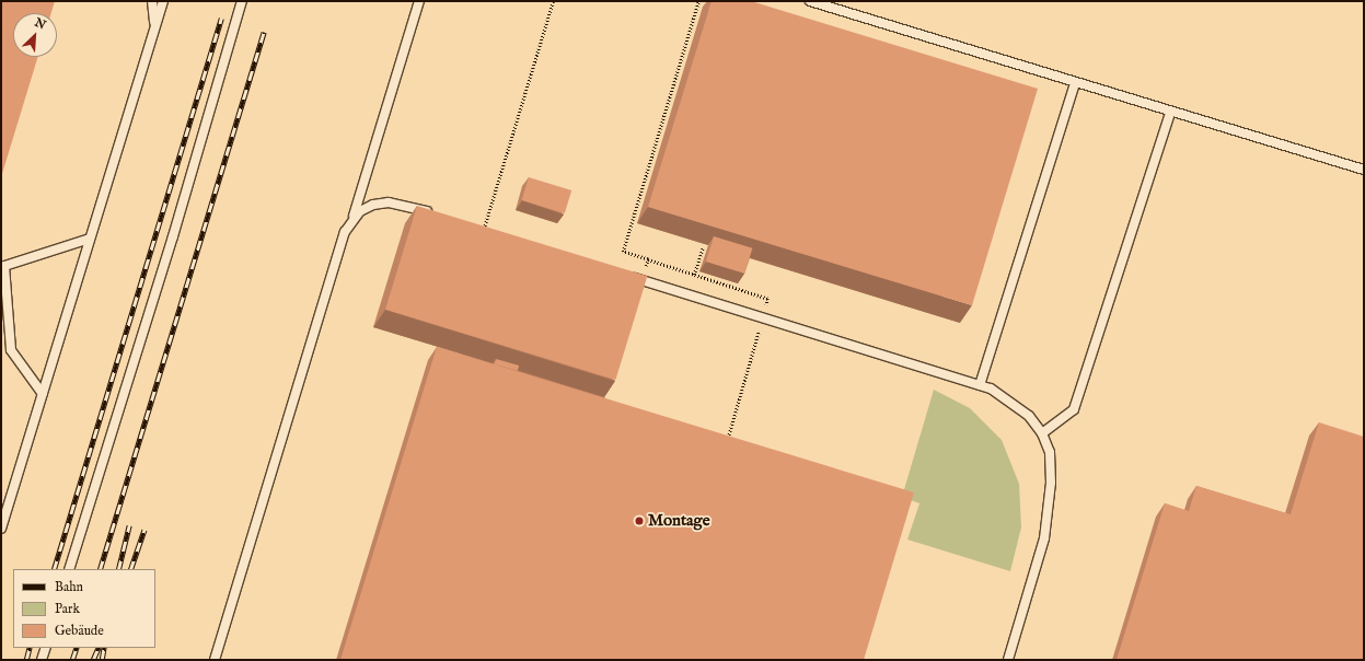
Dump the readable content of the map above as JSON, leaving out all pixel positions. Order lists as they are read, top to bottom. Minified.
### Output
{"places":["Montage"],"legend":["Bahn","Park","Gebäude"],"north":"top right"}
